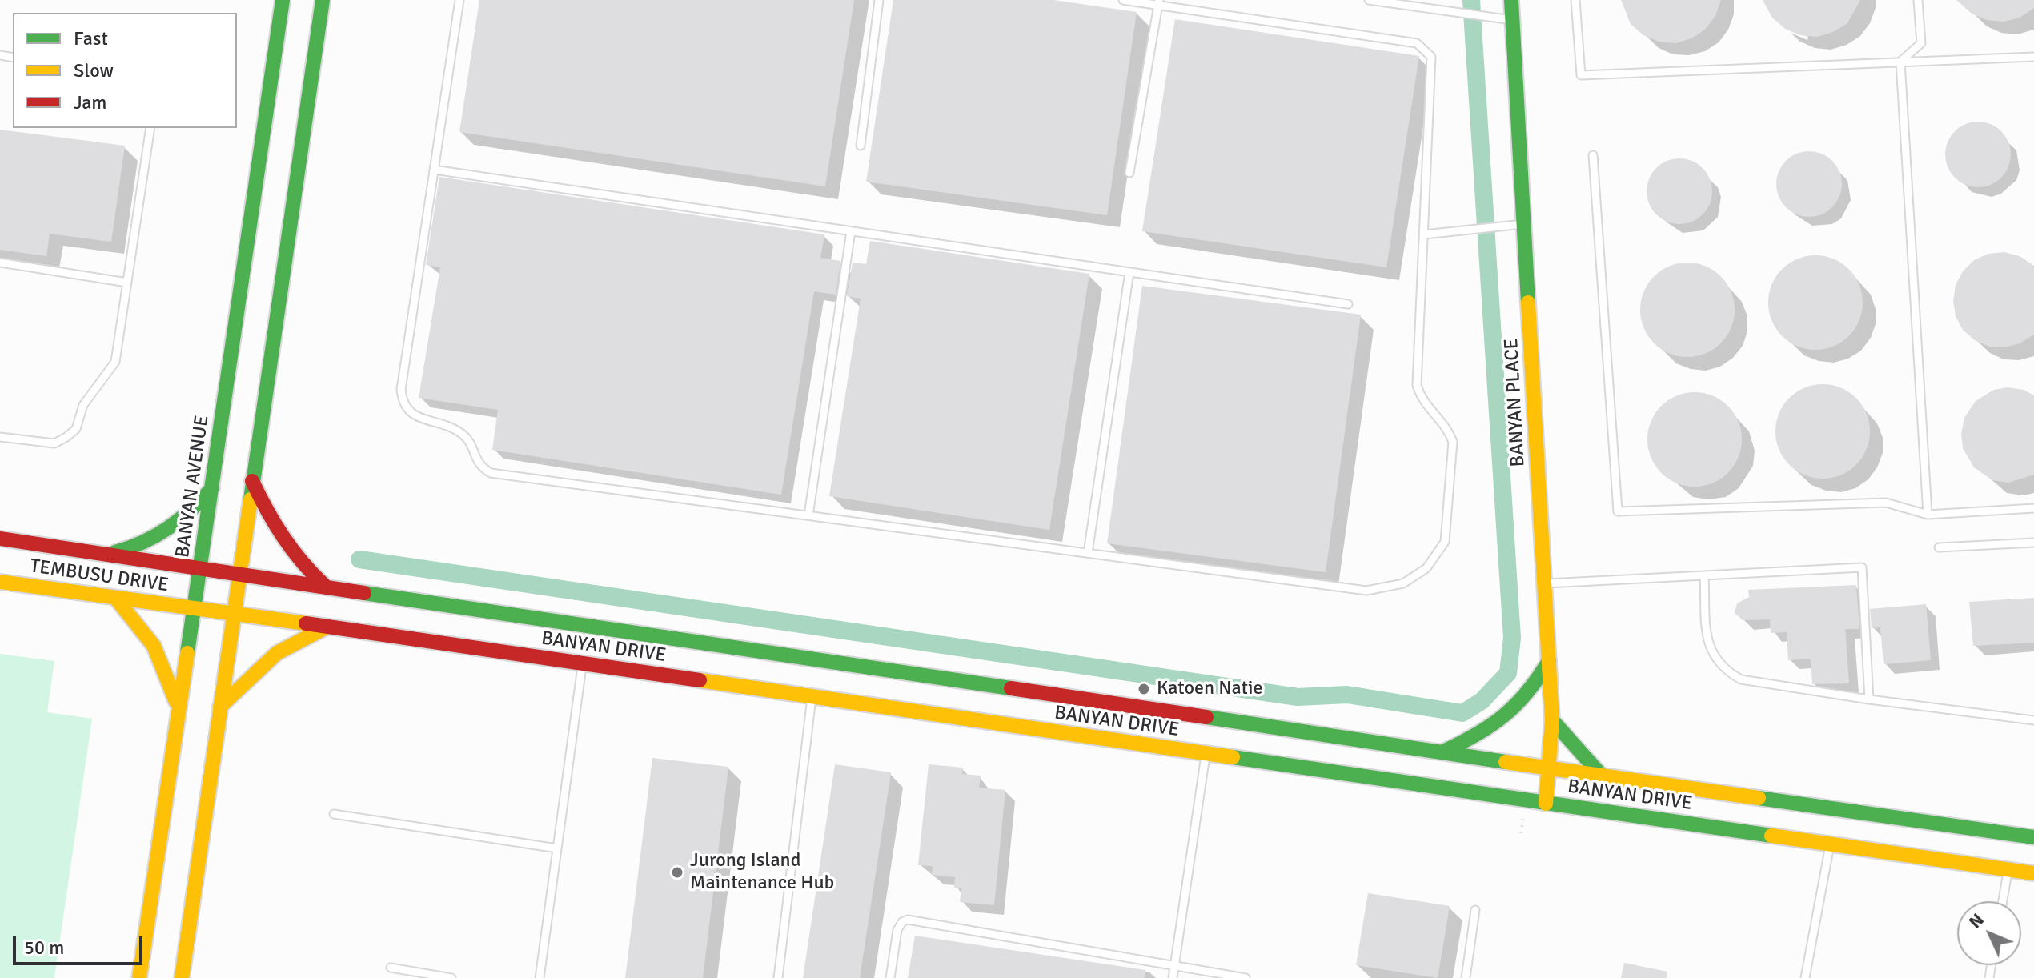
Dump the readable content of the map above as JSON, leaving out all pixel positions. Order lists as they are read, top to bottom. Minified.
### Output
{"streets":{"street":["BANYAN PLACE","BANYAN AVENUE","TEMBUSU DRIVE","BANYAN DRIVE"]},"crossings":[["BANYAN PLACE","BANYAN DRIVE"],["BANYAN AVENUE","TEMBUSU DRIVE"],["BANYAN AVENUE","BANYAN DRIVE"],["TEMBUSU DRIVE","BANYAN DRIVE"]],"places":["Katoen Natie","Jurong Island Maintenance Hub"],"legend":["Fast","Slow","Jam"],"scale_bar":"50 m","north":"top left"}
